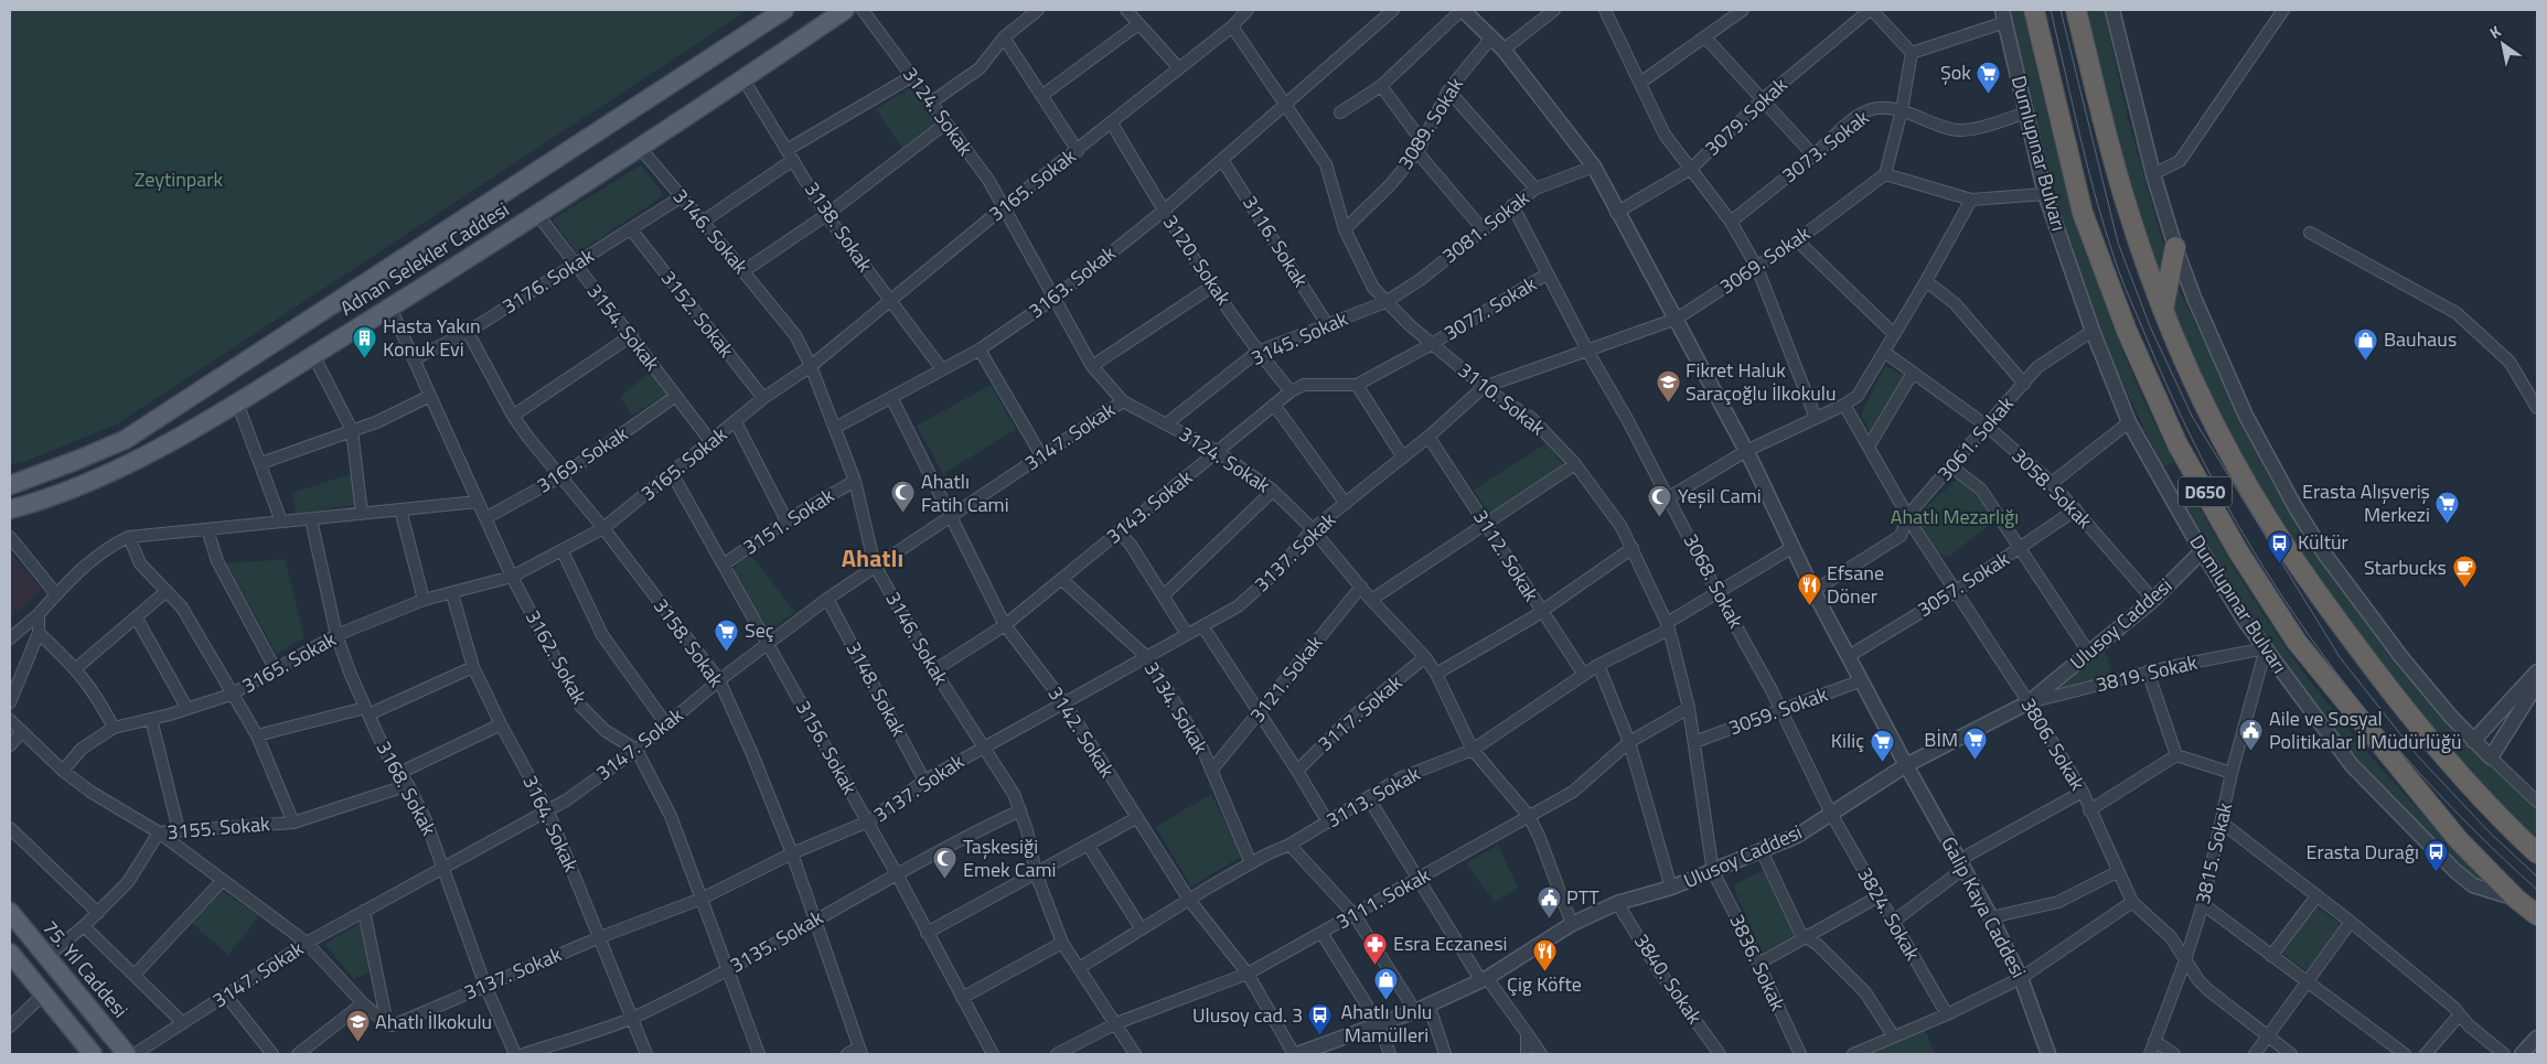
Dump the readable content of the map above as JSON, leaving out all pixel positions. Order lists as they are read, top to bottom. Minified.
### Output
{"streets":{"highway":["Dumlupınar Bulvarı","D650"],"main road":["Adnan Selekler Caddesi","75. Yıl Caddesi"],"street":["3124. Sokak","3079. Sokak","3089. Sokak","3073. Sokak","3165. Sokak","3138. Sokak","3081. Sokak","3146. Sokak","3116. Sokak","3120. Sokak","3069. Sokak","3176. Sokak","3163. Sokak","3077. Sokak","3152. Sokak","3154. Sokak","3145. Sokak","3110. Sokak","3147. Sokak","3061. Sokak","3169. Sokak","3058. Sokak","3143. Sokak","3151. Sokak","3137. Sokak","3112. Sokak","3068. Sokak","3057. Sokak","Ulusoy Caddesi","3158. Sokak","3162. Sokak","3819. Sokak","3121. Sokak","3148. Sokak","3134. Sokak","3059. Sokak","3117. Sokak","3142. Sokak","3806. Sokak","3156. Sokak","3168. Sokak","3113. Sokak","3164. Sokak","3155. Sokak","3815. Sokak","3111. Sokak","Galip Kaya Caddesi","3824. Sokak","3135. Sokak","3836. Sokak","3840. Sokak"]},"crossings":[["3124. Sokak","3165. Sokak"],["3124. Sokak","3163. Sokak"],["3124. Sokak","3145. Sokak"],["3124. Sokak","3147. Sokak"],["3124. Sokak","3143. Sokak"],["3124. Sokak","3137. Sokak"],["3124. Sokak","Ulusoy Caddesi"],["3124. Sokak","3121. Sokak"],["3124. Sokak","3117. Sokak"],["3124. Sokak","3113. Sokak"],["3124. Sokak","3111. Sokak"],["3079. Sokak","Galip Kaya Caddesi"],["3089. Sokak","3110. Sokak"],["3089. Sokak","Galip Kaya Caddesi"],["3073. Sokak","Dumlupınar Bulvarı"],["Dumlupınar Bulvarı","3061. Sokak"],["Dumlupınar Bulvarı","Ulusoy Caddesi"],["Dumlupınar Bulvarı","3819. Sokak"],["Dumlupınar Bulvarı","3815. Sokak"],["3165. Sokak","3138. Sokak"],["3165. Sokak","3146. Sokak"],["3165. Sokak","3120. Sokak"],["3165. Sokak","3152. Sokak"],["3165. Sokak","3154. Sokak"],["3165. Sokak","3110. Sokak"],["3165. Sokak","3158. Sokak"],["3165. Sokak","3162. Sokak"],["3165. Sokak","3156. Sokak"],["3165. Sokak","3168. Sokak"],["3165. Sokak","3164. Sokak"],["3138. Sokak","Adnan Selekler Caddesi"],["3138. Sokak","3163. Sokak"],["3081. Sokak","3145. Sokak"],["3081. Sokak","3110. Sokak"],["3081. Sokak","3068. Sokak"],["3081. Sokak","Galip Kaya Caddesi"],["3146. Sokak","Adnan Selekler Caddesi"],["3146. Sokak","3176. Sokak"],["3146. Sokak","3163. Sokak"],["3146. Sokak","3147. Sokak"],["3146. Sokak","3143. Sokak"],["3146. Sokak","3151. Sokak"],["3146. Sokak","3137. Sokak"],["3146. Sokak","3113. Sokak"],["3146. Sokak","3111. Sokak"],["3146. Sokak","3135. Sokak"],["3116. Sokak","3163. Sokak"],["3116. Sokak","3145. Sokak"],["Adnan Selekler Caddesi","3154. Sokak"],["Adnan Selekler Caddesi","3162. Sokak"],["3120. Sokak","3163. Sokak"],["3120. Sokak","3145. Sokak"],["3120. Sokak","3143. Sokak"],["3069. Sokak","3110. Sokak"],["3069. Sokak","3137. Sokak"],["3069. Sokak","3068. Sokak"],["3069. Sokak","Galip Kaya Caddesi"],["3176. Sokak","3152. Sokak"],["3176. Sokak","3154. Sokak"],["3176. Sokak","3158. Sokak"],["3176. Sokak","3162. Sokak"],["3163. Sokak","3110. Sokak"],["3163. Sokak","3142. Sokak"],["3077. Sokak","3110. Sokak"],["3077. Sokak","3143. Sokak"],["3077. Sokak","3068. Sokak"],["3154. Sokak","3169. Sokak"],["3145. Sokak","3110. Sokak"],["3110. Sokak","3143. Sokak"],["3110. Sokak","3137. Sokak"],["3110. Sokak","Ulusoy Caddesi"],["3110. Sokak","3059. Sokak"],["3110. Sokak","3113. Sokak"],["3110. Sokak","3111. Sokak"],["3110. Sokak","3836. Sokak"],["3147. Sokak","3158. Sokak"],["3147. Sokak","3162. Sokak"],["3147. Sokak","3148. Sokak"],["3147. Sokak","3142. Sokak"],["3147. Sokak","3156. Sokak"],["3147. Sokak","3168. Sokak"],["3147. Sokak","3164. Sokak"],["3061. Sokak","3058. Sokak"],["3061. Sokak","3806. Sokak"],["3061. Sokak","Galip Kaya Caddesi"],["3169. Sokak","3158. Sokak"],["3169. Sokak","3162. Sokak"],["3058. Sokak","3057. Sokak"],["3058. Sokak","Ulusoy Caddesi"],["3143. Sokak","3134. Sokak"],["3143. Sokak","3142. Sokak"],["3151. Sokak","3156. Sokak"],["3137. Sokak","3112. Sokak"],["3137. Sokak","3158. Sokak"],["3137. Sokak","3162. Sokak"],["3137. Sokak","3148. Sokak"],["3137. Sokak","3134. Sokak"],["3137. Sokak","3142. Sokak"],["3137. Sokak","3156. Sokak"],["3137. Sokak","3168. Sokak"],["3137. Sokak","3164. Sokak"],["3112. Sokak","3113. Sokak"],["3068. Sokak","Ulusoy Caddesi"],["3068. Sokak","3059. Sokak"],["3068. Sokak","3113. Sokak"],["3068. Sokak","3824. Sokak"],["3057. Sokak","3806. Sokak"],["3057. Sokak","Galip Kaya Caddesi"],["Ulusoy Caddesi","3819. Sokak"],["Ulusoy Caddesi","3142. Sokak"],["Ulusoy Caddesi","3806. Sokak"],["Ulusoy Caddesi","Galip Kaya Caddesi"],["Ulusoy Caddesi","3824. Sokak"],["Ulusoy Caddesi","3836. Sokak"],["Ulusoy Caddesi","3840. Sokak"],["3158. Sokak","3135. Sokak"],["3162. Sokak","3135. Sokak"],["3819. Sokak","3806. Sokak"],["3819. Sokak","3815. Sokak"],["3121. Sokak","3134. Sokak"],["3134. Sokak","3113. Sokak"],["3059. Sokak","Galip Kaya Caddesi"],["3142. Sokak","3113. Sokak"],["3142. Sokak","3111. Sokak"],["3806. Sokak","3815. Sokak"],["3156. Sokak","3135. Sokak"],["3168. Sokak","3155. Sokak"],["3113. Sokak","Galip Kaya Caddesi"],["3164. Sokak","3135. Sokak"],["3155. Sokak","75. Yıl Caddesi"]],"districts":["Ahatlı"],"parks":["Zeytinpark","Ahatlı Mezarlığı"],"places":{"supermarket":["Şok","Erasta Alışveriş Merkezi","Seç","BİM","Kiliç"],"building":["Hasta Yakın Konuk Evi"],"shop":["Bauhaus","Ahatlı Unlu Mamülleri"],"school or university":["Fikret Haluk Saraçoğlu İlkokulu","Ahatlı İlkokulu"],"mosque":["Ahatlı Fatih Cami","Yeşil Cami","Taşkesiği Emek Cami"],"bus stop":["Kültür","Erasta Duraĝı","Ulusoy cad. 3"],"cafe":["Starbucks"],"restaurant":["Efsane Döner","Çig Köfte"],"public building":["Aile ve Sosyal Politikalar İl Müdürlüğü","PTT"],"pharmacy":["Esra Eczanesi"]},"north":"top left"}
